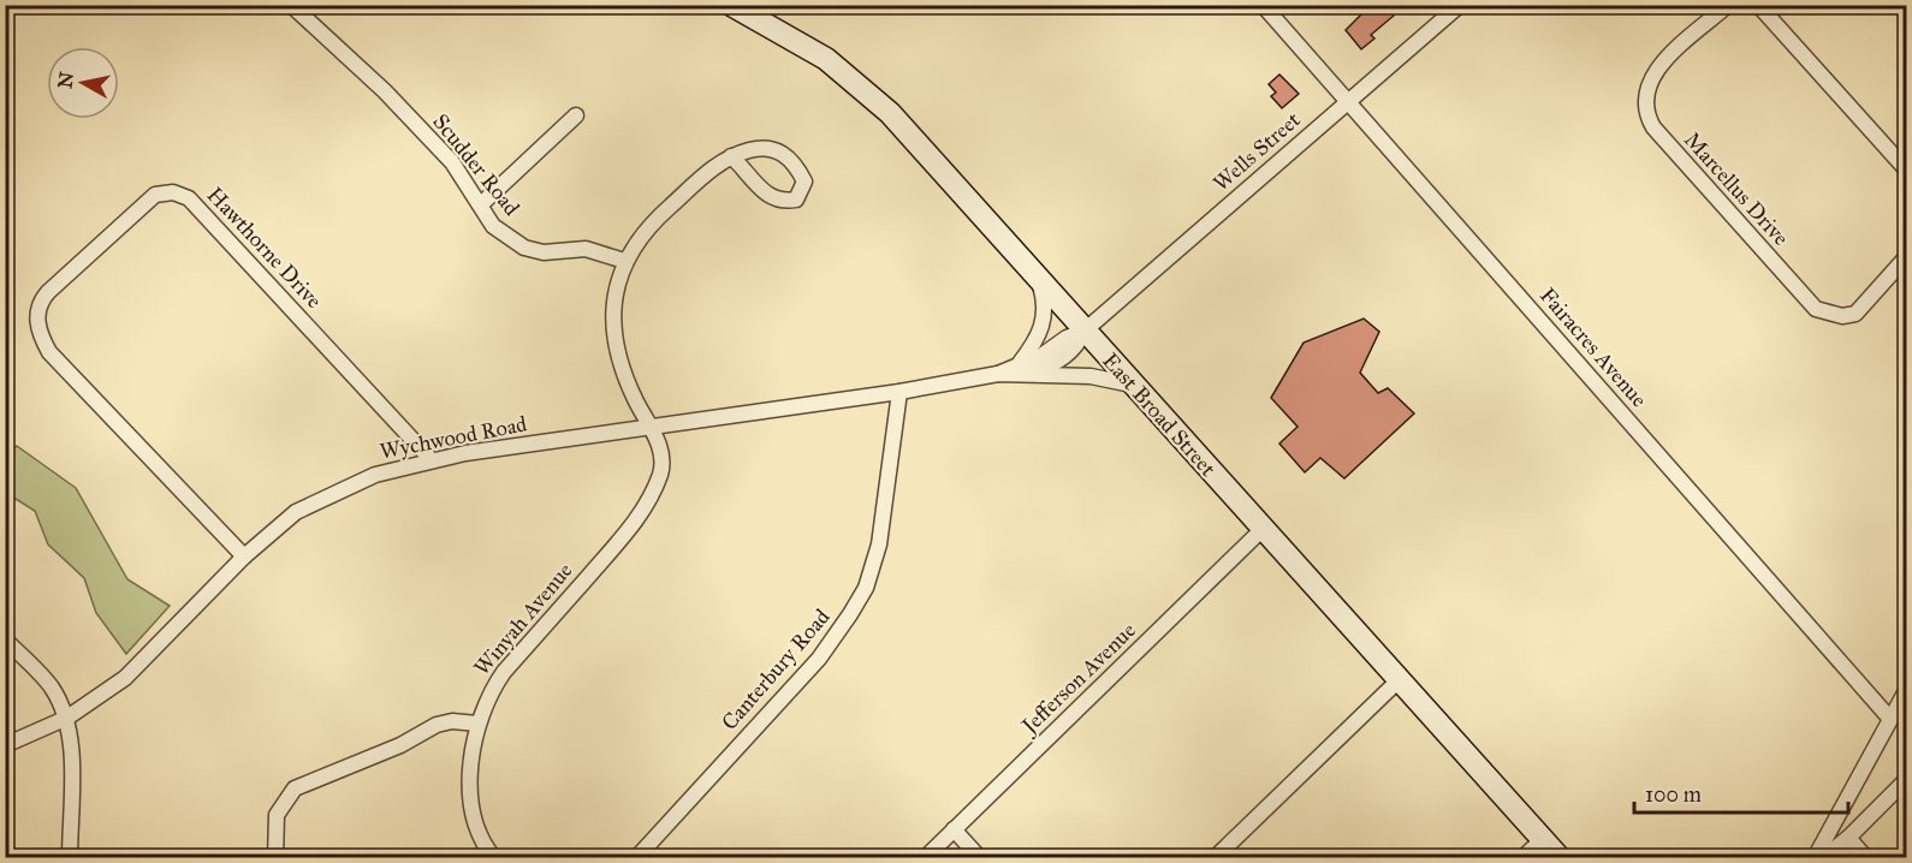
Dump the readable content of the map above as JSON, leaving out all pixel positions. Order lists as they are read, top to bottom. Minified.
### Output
{"streets":{"street":["Wells Street","Scudder Road","Marcellus Drive","Hawthorne Drive","Fairacres Avenue","East Broad Street","Wychwood Road","Winyah Avenue","Canterbury Road","Jefferson Avenue"]},"crossings":[["Wells Street","Fairacres Avenue"],["Wells Street","East Broad Street"],["Wells Street","Wychwood Road"],["Scudder Road","Winyah Avenue"],["Hawthorne Drive","Wychwood Road"],["East Broad Street","Wychwood Road"],["East Broad Street","Jefferson Avenue"],["Wychwood Road","Winyah Avenue"],["Wychwood Road","Canterbury Road"]],"scale_bar":"100 m","north":"left"}
